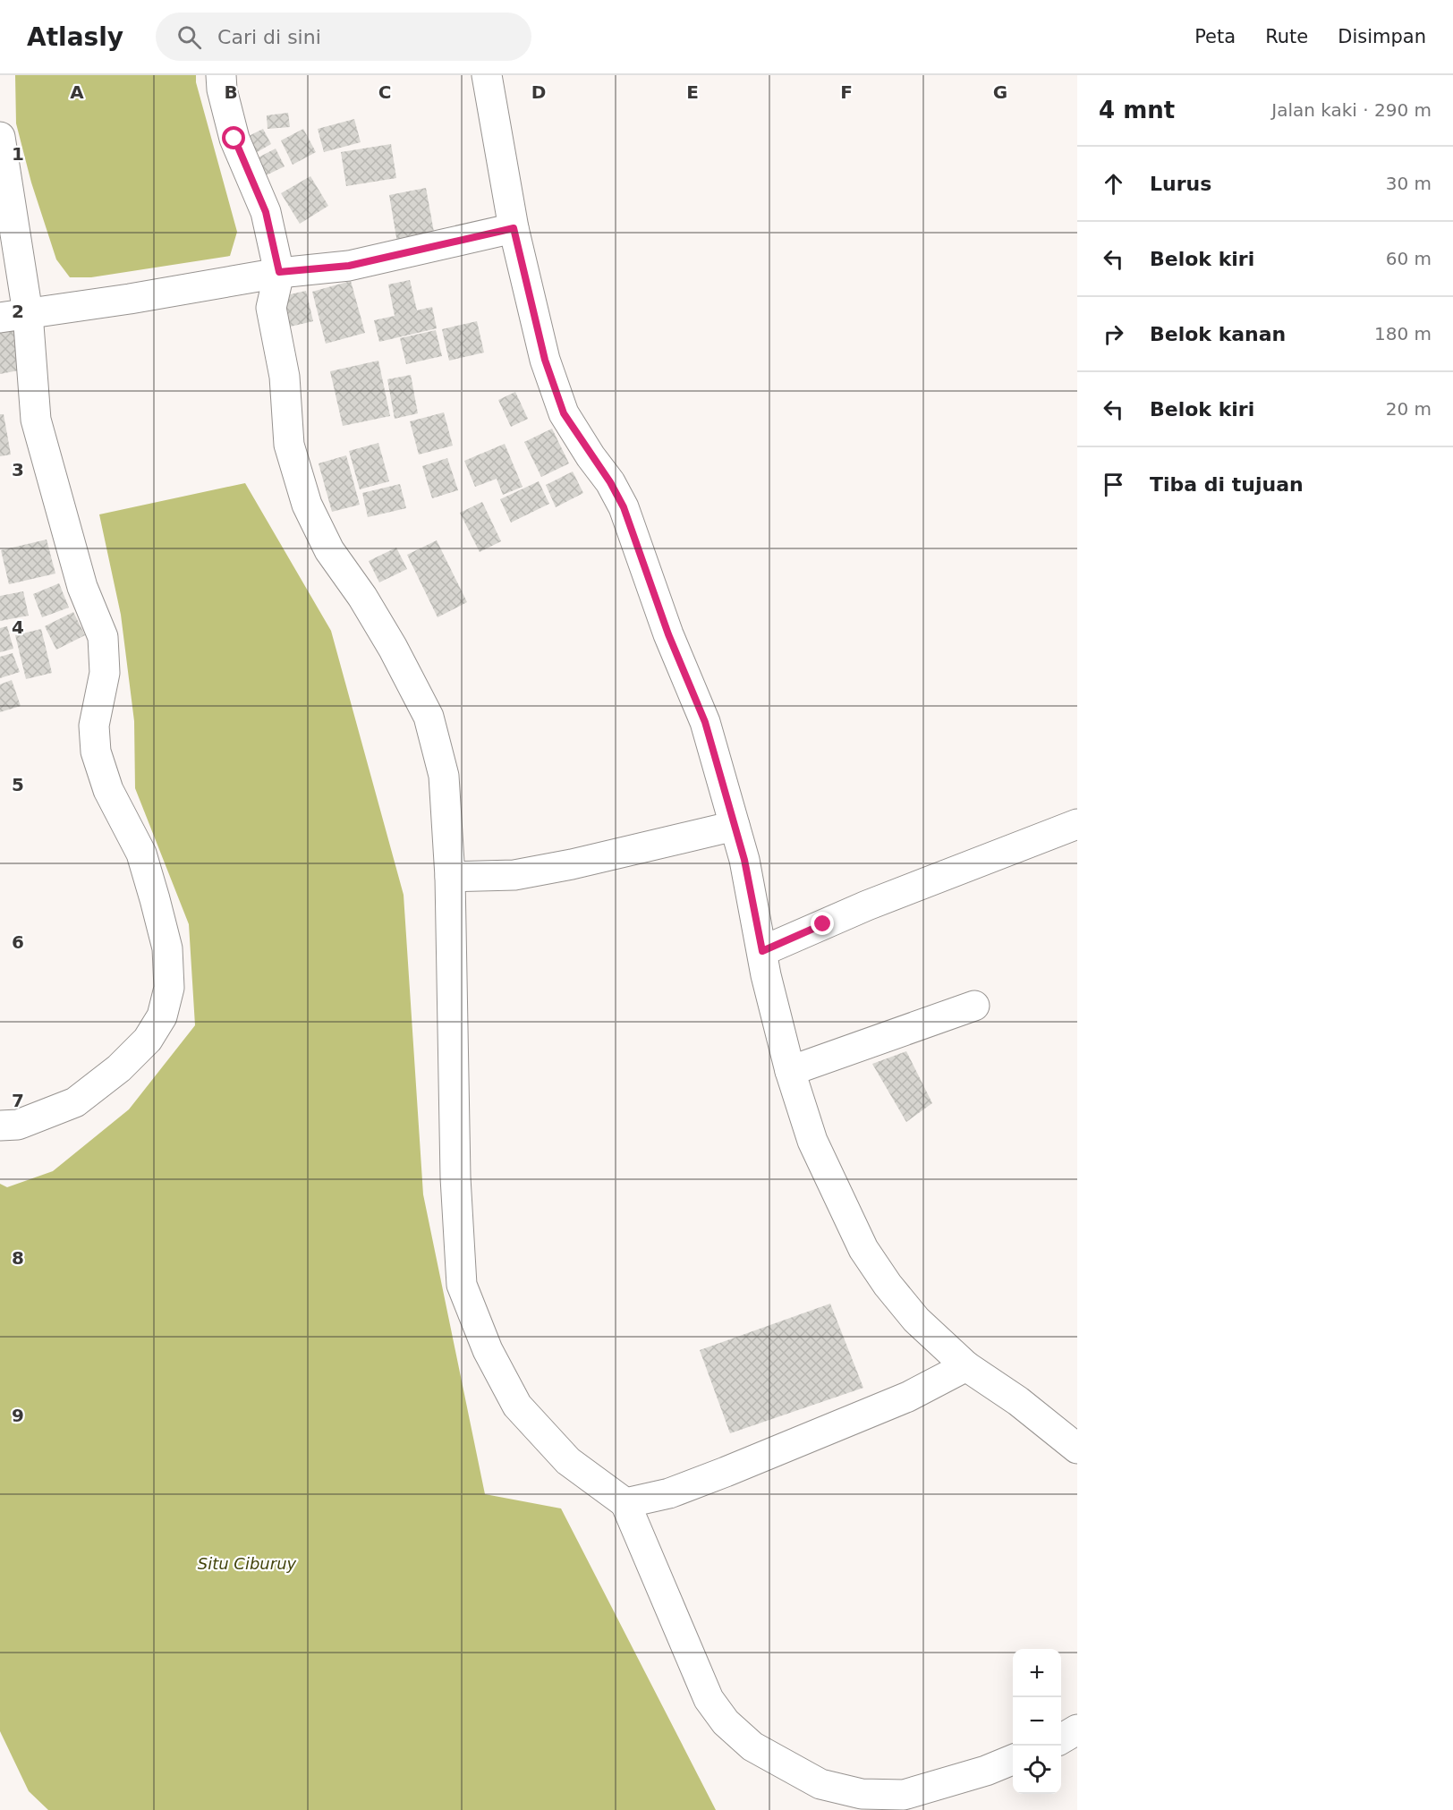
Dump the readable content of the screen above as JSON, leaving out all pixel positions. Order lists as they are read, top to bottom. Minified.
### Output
{"water":["Situ Ciburuy"],"page":{"header":"Atlasly","search":"Cari di sini","nav":["Peta","Rute","Disimpan"],"heading":["4 mnt","Jalan kaki · 290 m"],"list":[["Lurus","30 m"],["Belok kiri","60 m"],["Belok kanan","180 m"],["Belok kiri","20 m"],"Tiba di tujuan"],"map_buttons":["+","−"]},"grid":{"columns":["A","B","C","D","E","F","G"],"rows":["1","2","3","4","5","6","7","8","9"]}}
